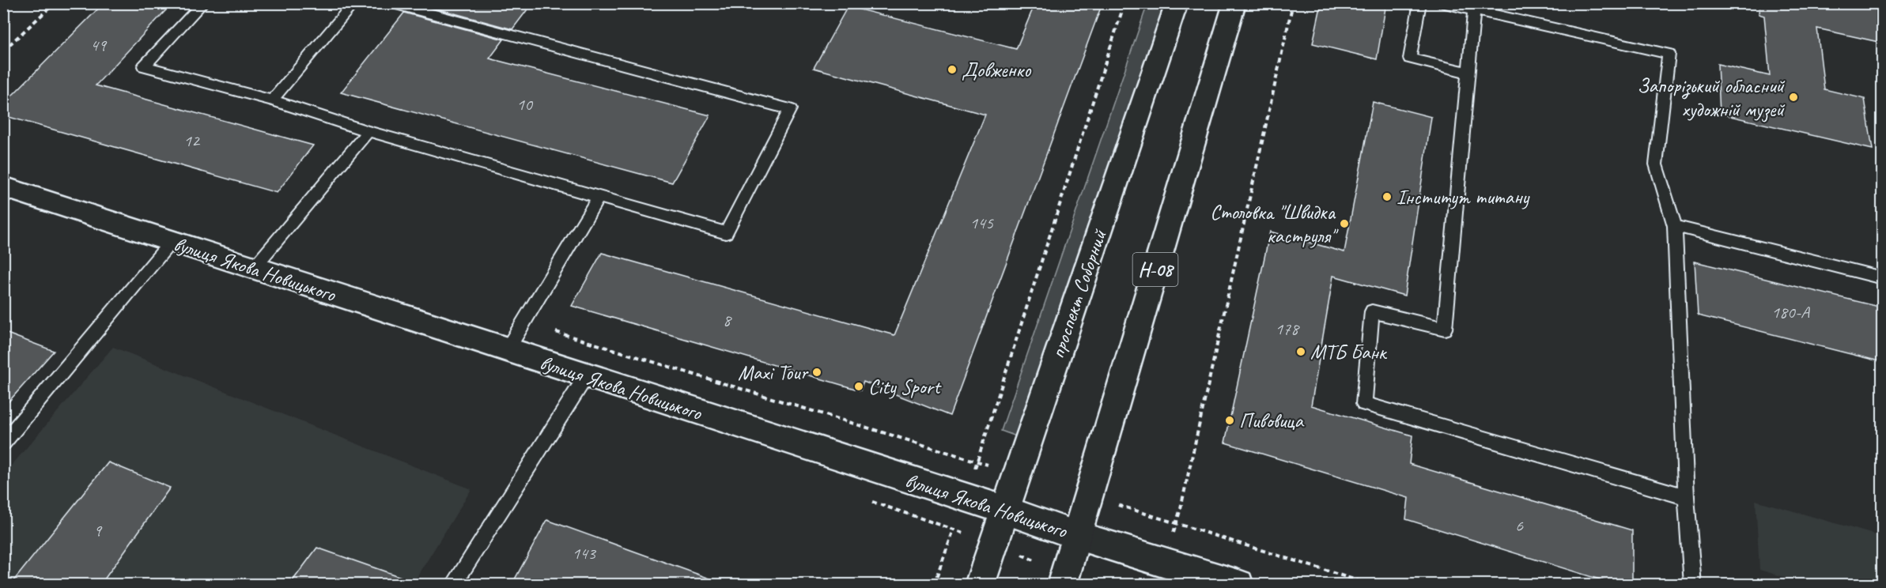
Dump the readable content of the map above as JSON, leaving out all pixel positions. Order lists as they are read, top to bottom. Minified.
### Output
{"streets":{"main road":["вулиця Якова Новицького","Н-08","проспект Соборний"]},"crossings":[["вулиця Якова Новицького","Н-08"],["вулиця Якова Новицького","проспект Соборний"]],"places":["Довженко","Запорізький обласний художній музей","Інститут титану","Столовка \"Швидка каструля\"","МТБ Банк","Maxi Tour","City Sport","Пивовица"],"house_numbers":["49","10","12","145","180-А","8","178","6","9","143"]}
